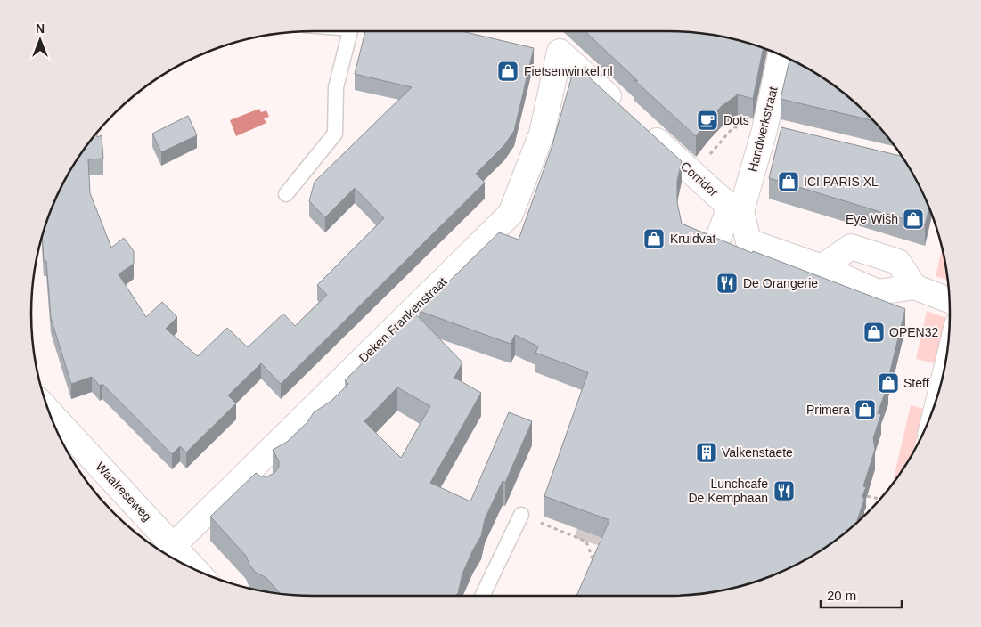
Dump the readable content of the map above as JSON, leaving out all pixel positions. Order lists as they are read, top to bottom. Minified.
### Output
{"streets":{"street":["Handwerkstraat","Corridor","Deken Frankenstraat","Waalreseweg"]},"crossings":[["Handwerkstraat","Corridor"],["Deken Frankenstraat","Waalreseweg"]],"places":{"shop":["Fietsenwinkel.nl","ICI PARIS XL","Eye Wish","Kruidvat","OPEN32","Steff","Primera"],"cafe":["Dots"],"restaurant":["De Orangerie","Lunchcafe De Kemphaan"],"building":["Valkenstaete"]},"scale_bar":"20 m","north":"top"}
